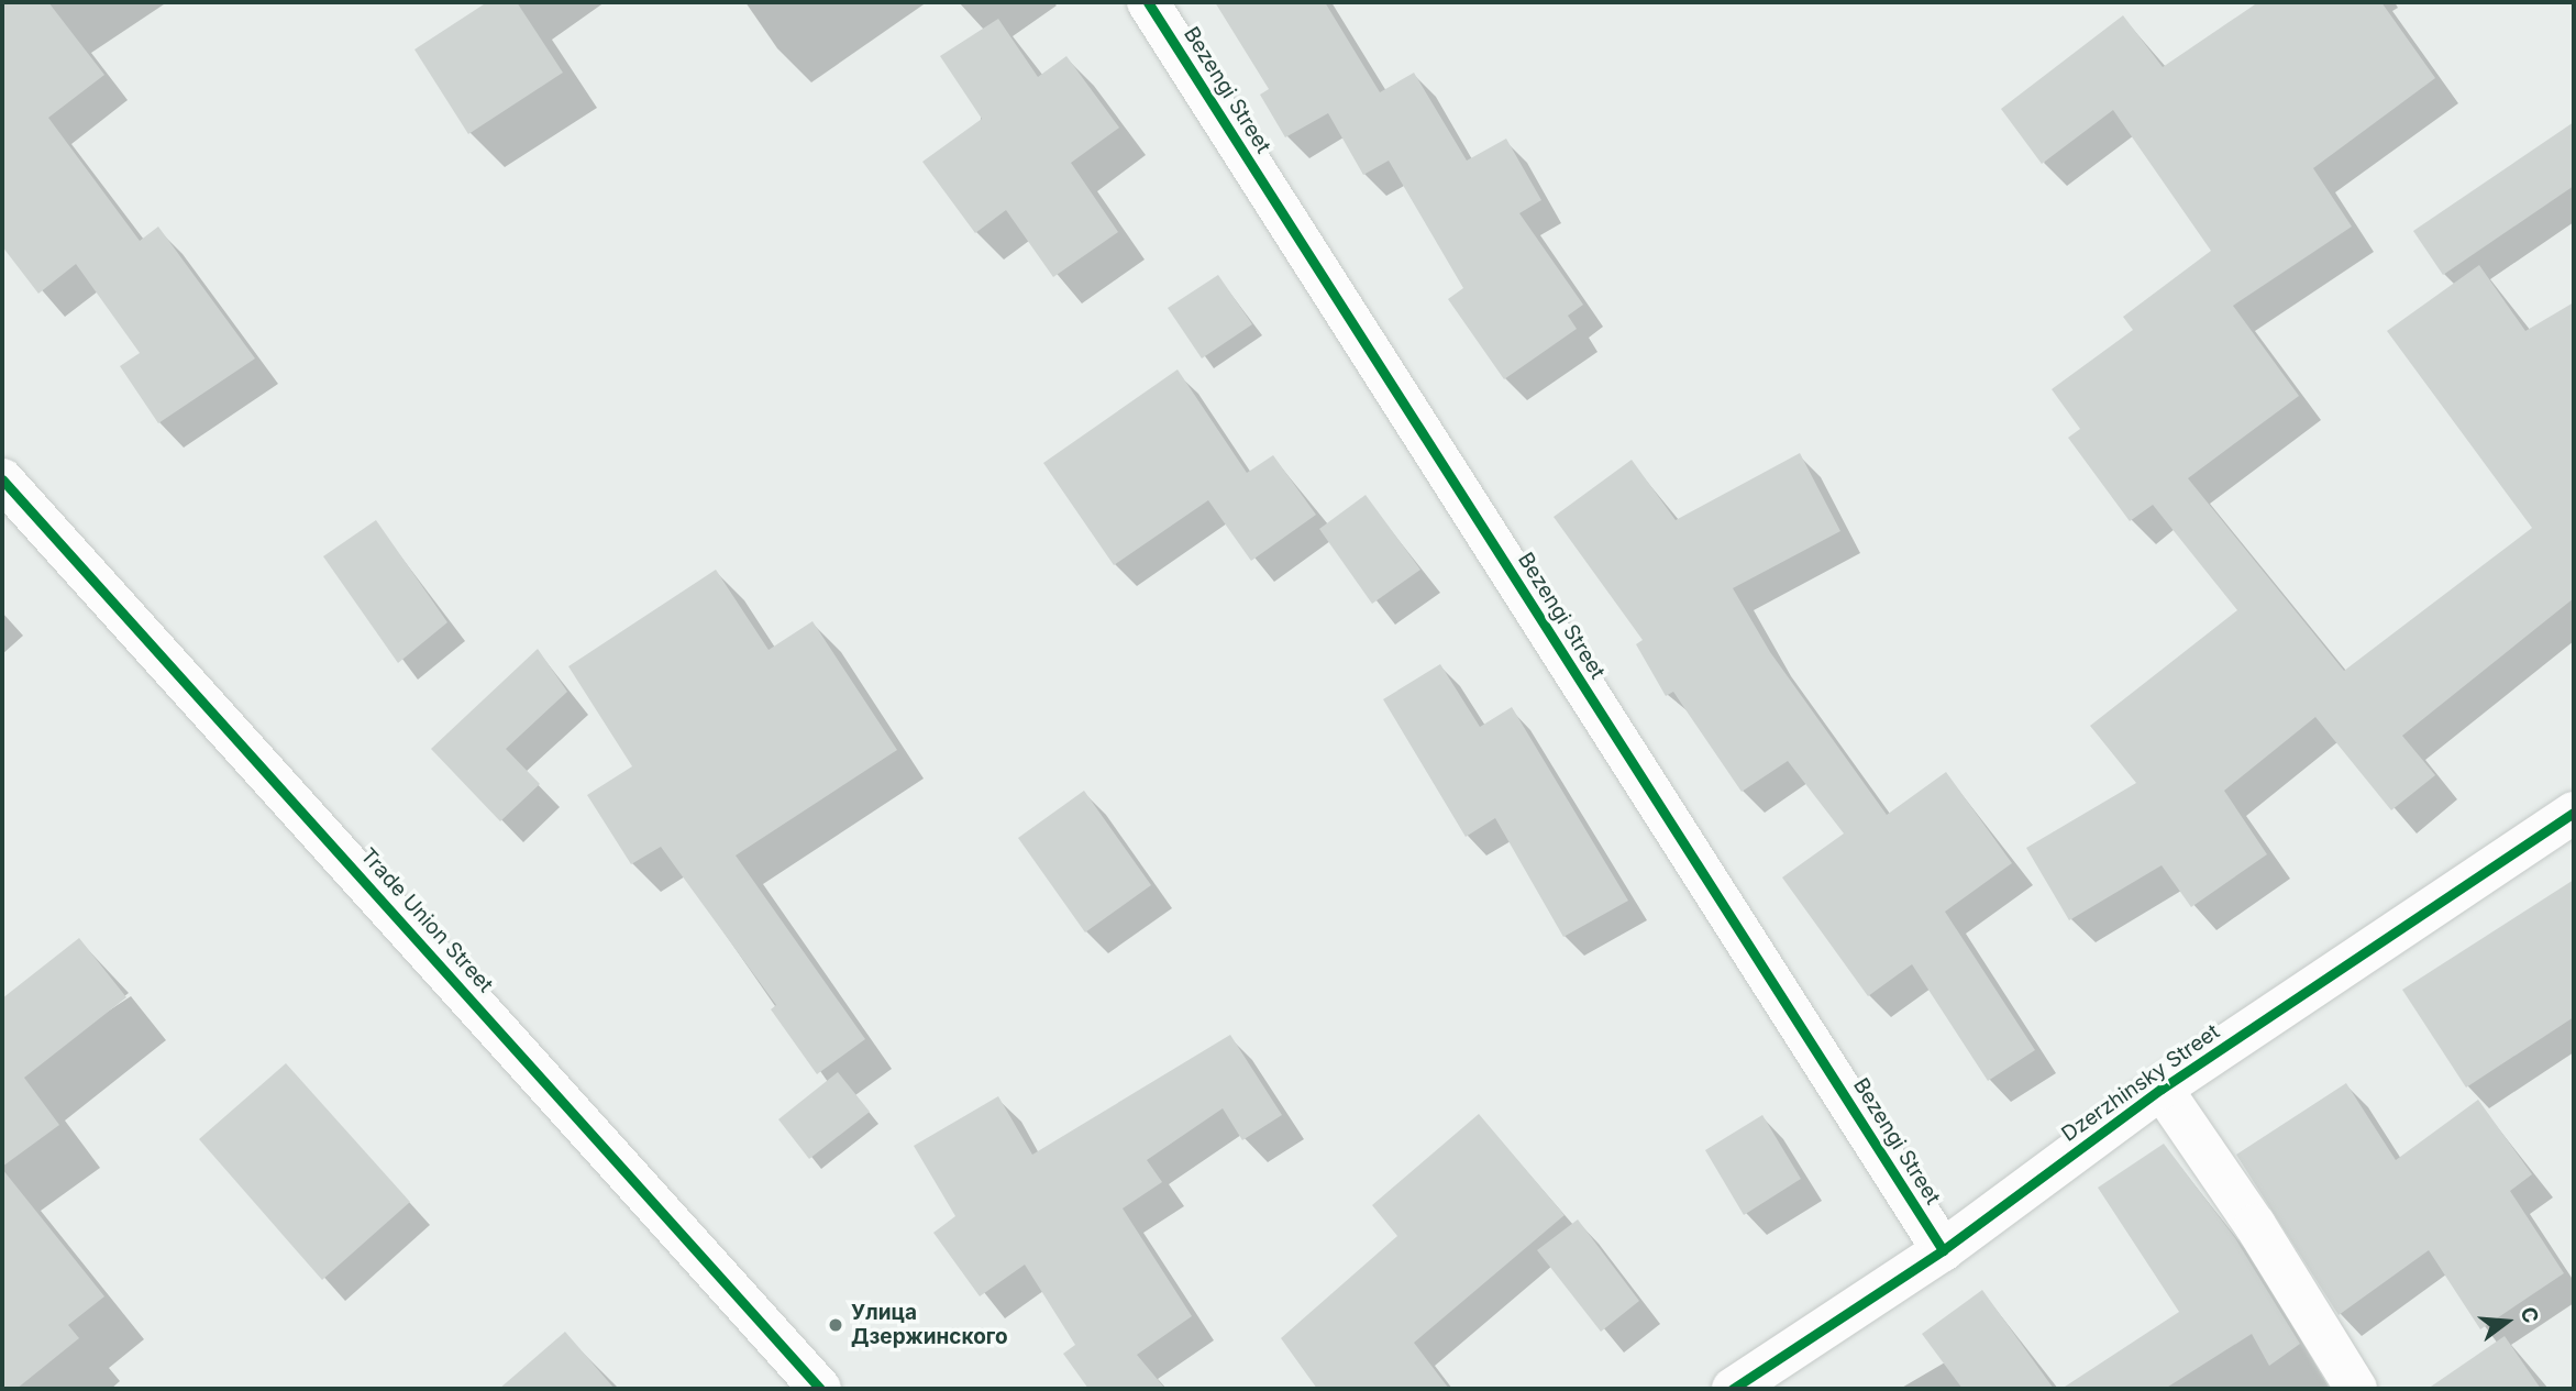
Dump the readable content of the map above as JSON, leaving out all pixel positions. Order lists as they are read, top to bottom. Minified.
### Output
{"streets":{"street":["Bezengi Street","Trade Union Street","Dzerzhinsky Street"]},"crossings":[["Bezengi Street","Dzerzhinsky Street"]],"places":["Улица Дзержинского"],"north":"right"}
